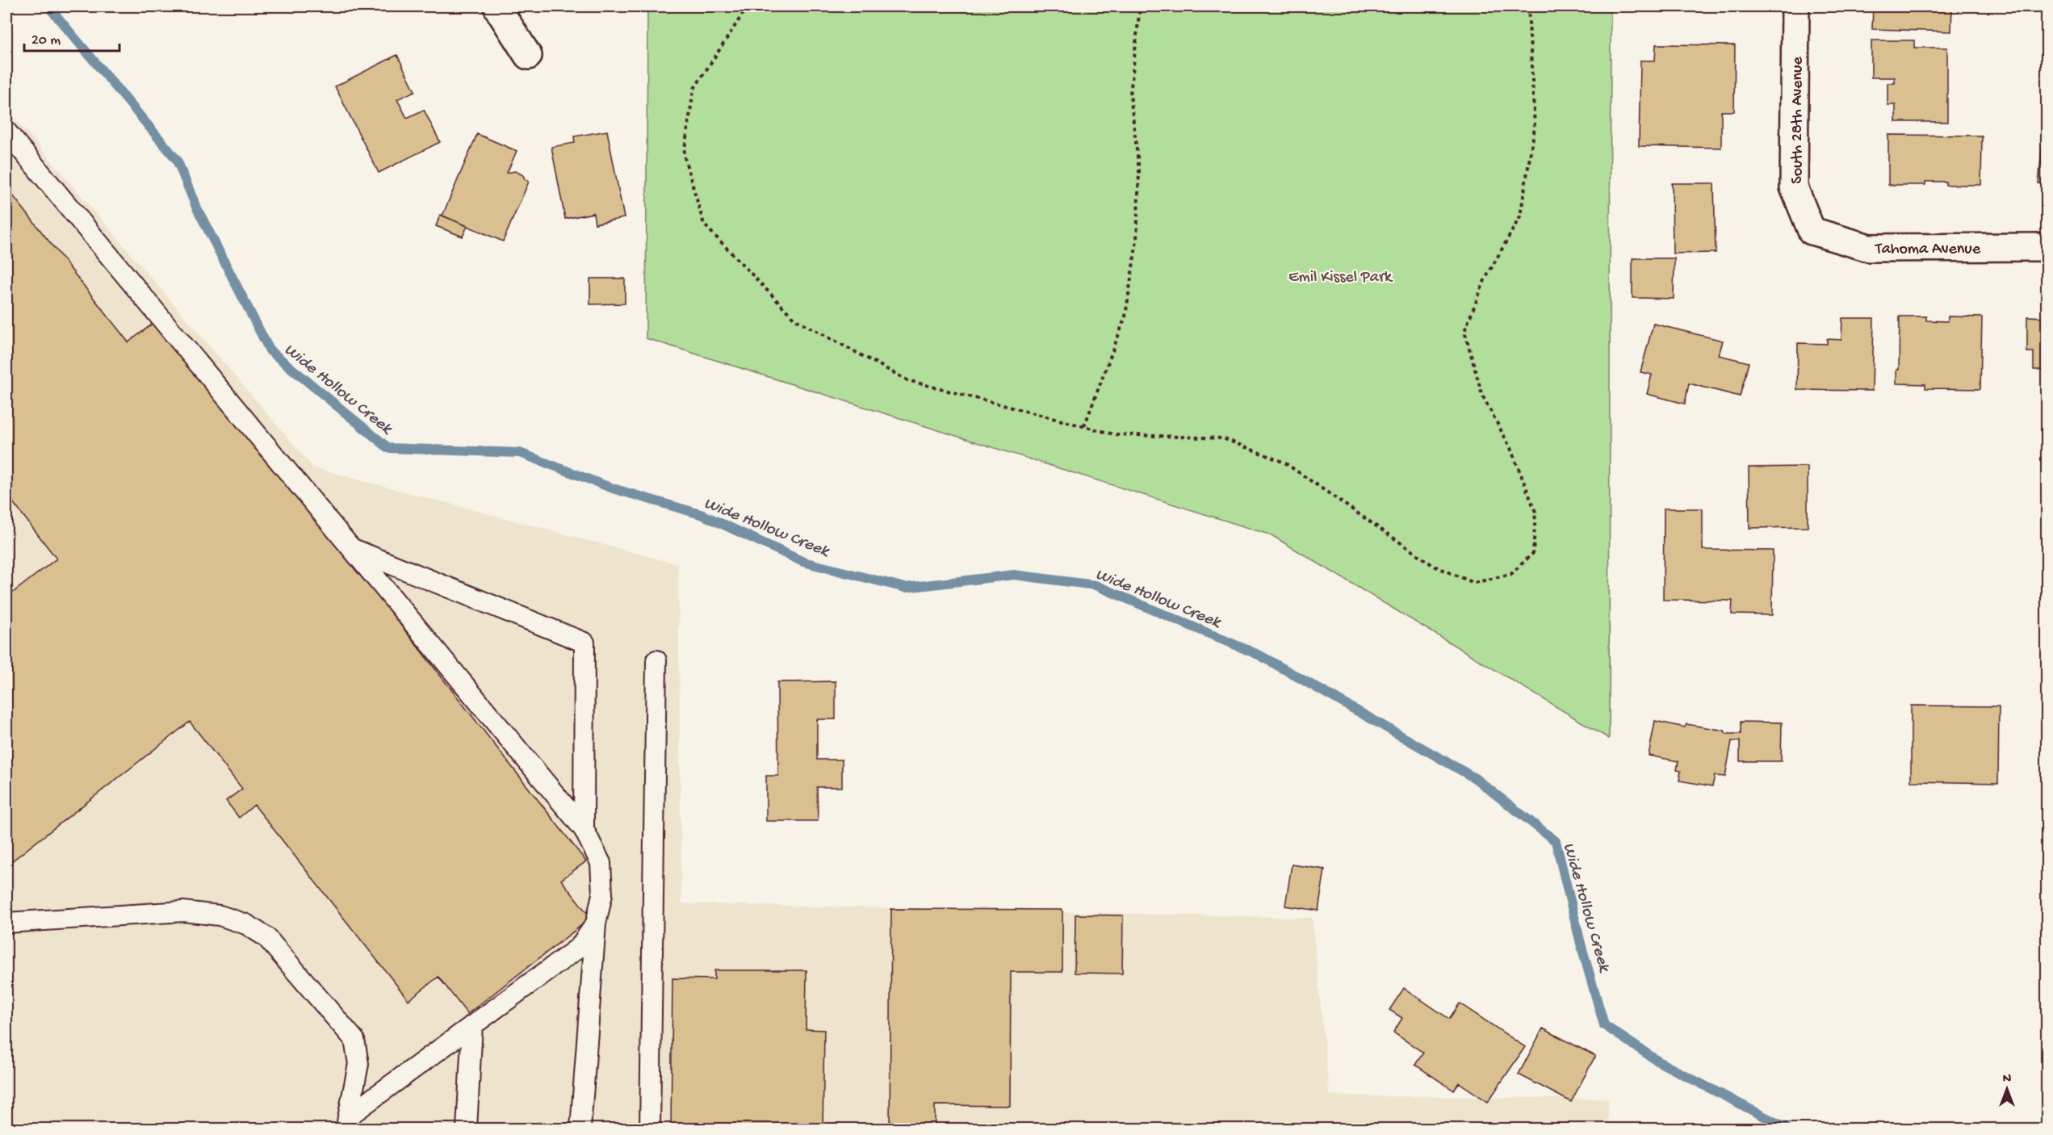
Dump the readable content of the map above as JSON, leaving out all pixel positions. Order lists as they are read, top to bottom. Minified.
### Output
{"streets":{"street":["South 28th Avenue","Tahoma Avenue"]},"crossings":[["South 28th Avenue","Tahoma Avenue"]],"water":["Wide Hollow Creek"],"parks":["Emil Kissel Park"],"scale_bar":"20 m","north":"top"}
